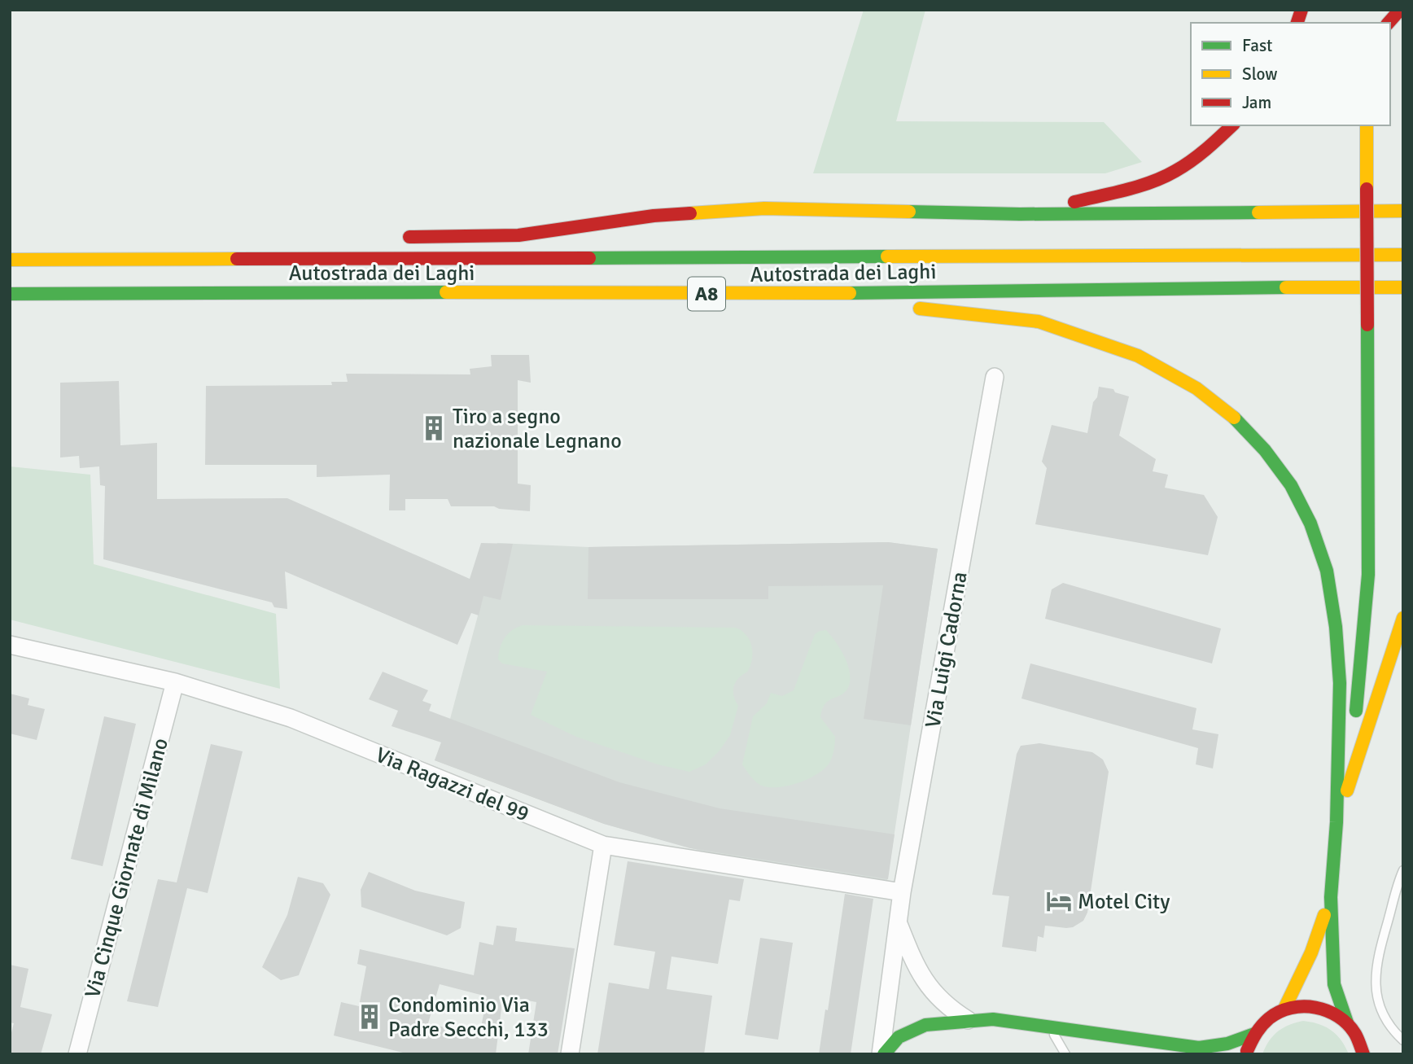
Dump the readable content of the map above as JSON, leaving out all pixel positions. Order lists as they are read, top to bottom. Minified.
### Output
{"streets":{"main road":["Autostrada dei Laghi","A8"],"street":["Via Luigi Cadorna","Via Ragazzi del 99","Via Cinque Giornate di Milano"]},"crossings":[["Via Luigi Cadorna","Via Ragazzi del 99"],["Via Ragazzi del 99","Via Cinque Giornate di Milano"]],"places":{"building":["Tiro a segno nazionale Legnano","Condominio Via Padre Secchi, 133"],"hotel":["Motel City"]},"legend":["Fast","Slow","Jam"]}
